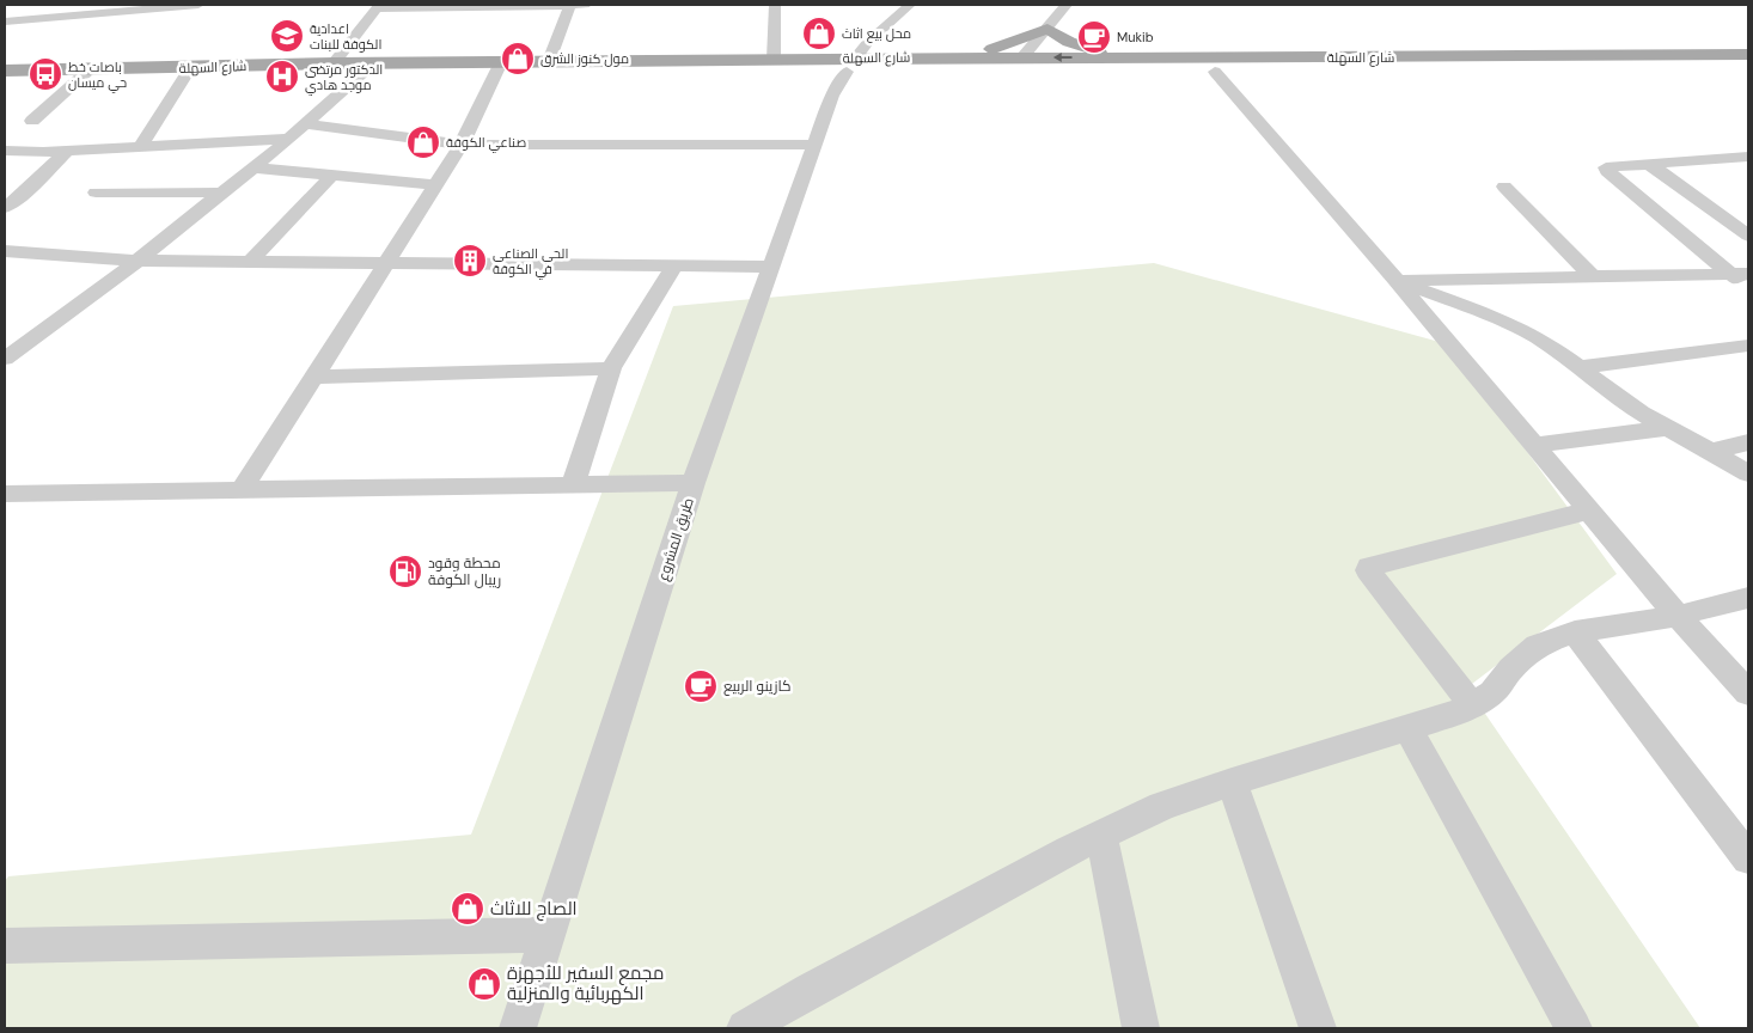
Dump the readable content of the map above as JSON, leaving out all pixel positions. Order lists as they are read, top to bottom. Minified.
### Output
{"streets":{"main road":["شارع السهلة"],"street":["طريق المشروع"]},"crossings":[["شارع السهلة","طريق المشروع"]],"places":{"shop":["محل بيع اثاث","مول كنوز الشرق","صناعي الكوفة","الصاج للاثاث","مجمع السفير للأجهزة الكهربائية والمنزلية"],"school or university":["اعدادية الكوفة للبنات"],"cafe":["Mukib","كازينو الربيع"],"bus stop":["باصات خط حي ميسان"],"hospital":["الدكتور مرتضى موجد هادي"],"building":["الحي الصناعي في الكوفة"],"fuel station":["محطة وقود ريبال الكوفة"]}}
